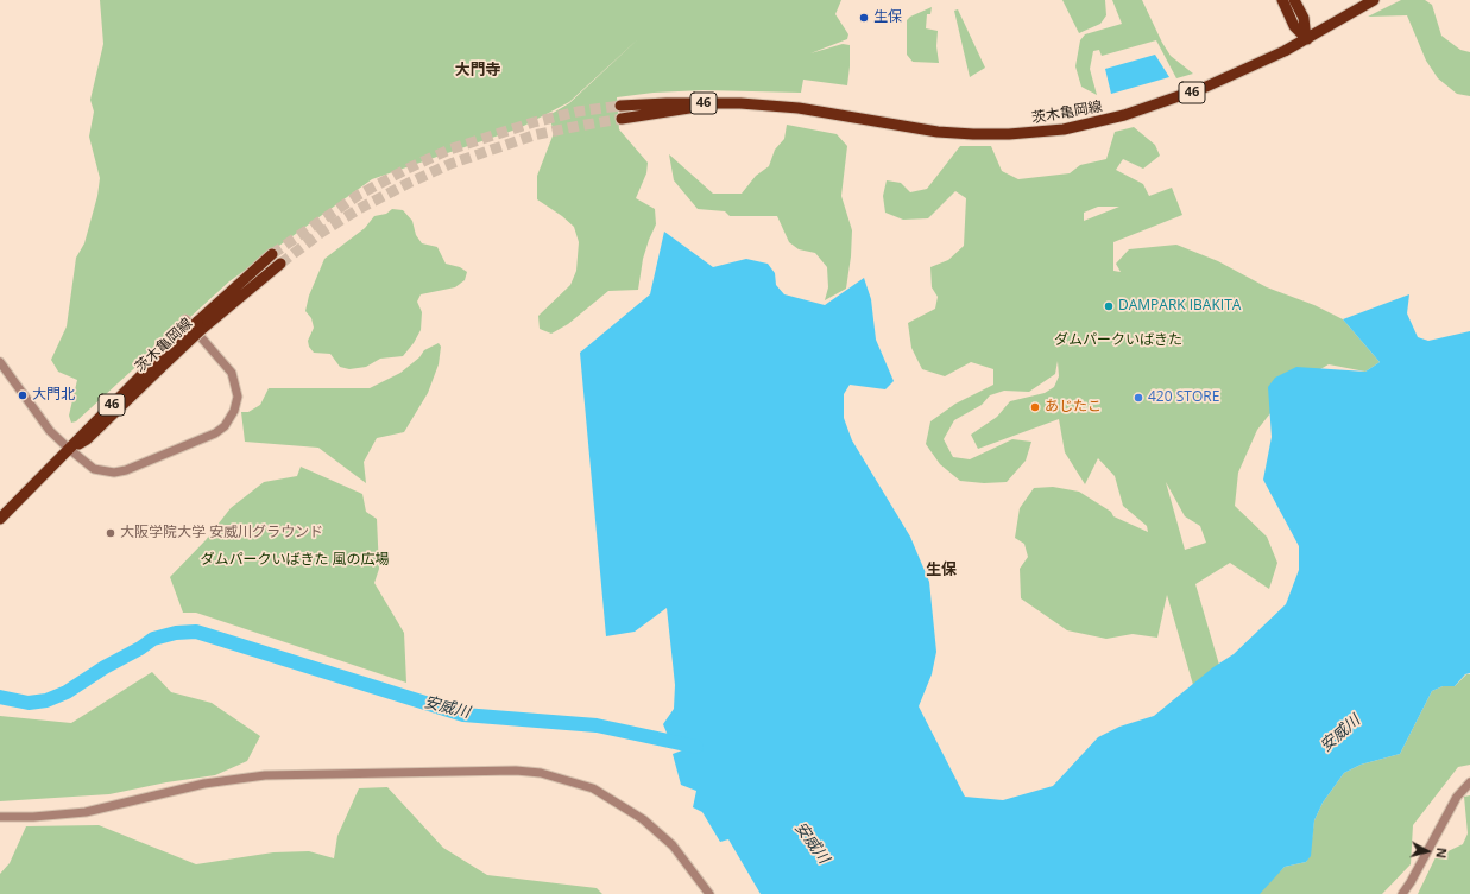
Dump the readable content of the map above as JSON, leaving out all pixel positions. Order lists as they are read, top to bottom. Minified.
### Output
{"streets":{"main road":["46","茨木亀岡線"]},"districts":["大門寺","生保"],"water":["安威川"],"parks":["ダムパークいばきた","ダムパークいばきた 風の広場"],"places":["生保","DAMPARK IBAKITA","大門北","420 STORE","あじたこ","大阪学院大学 安威川グラウンド"],"north":"right"}
